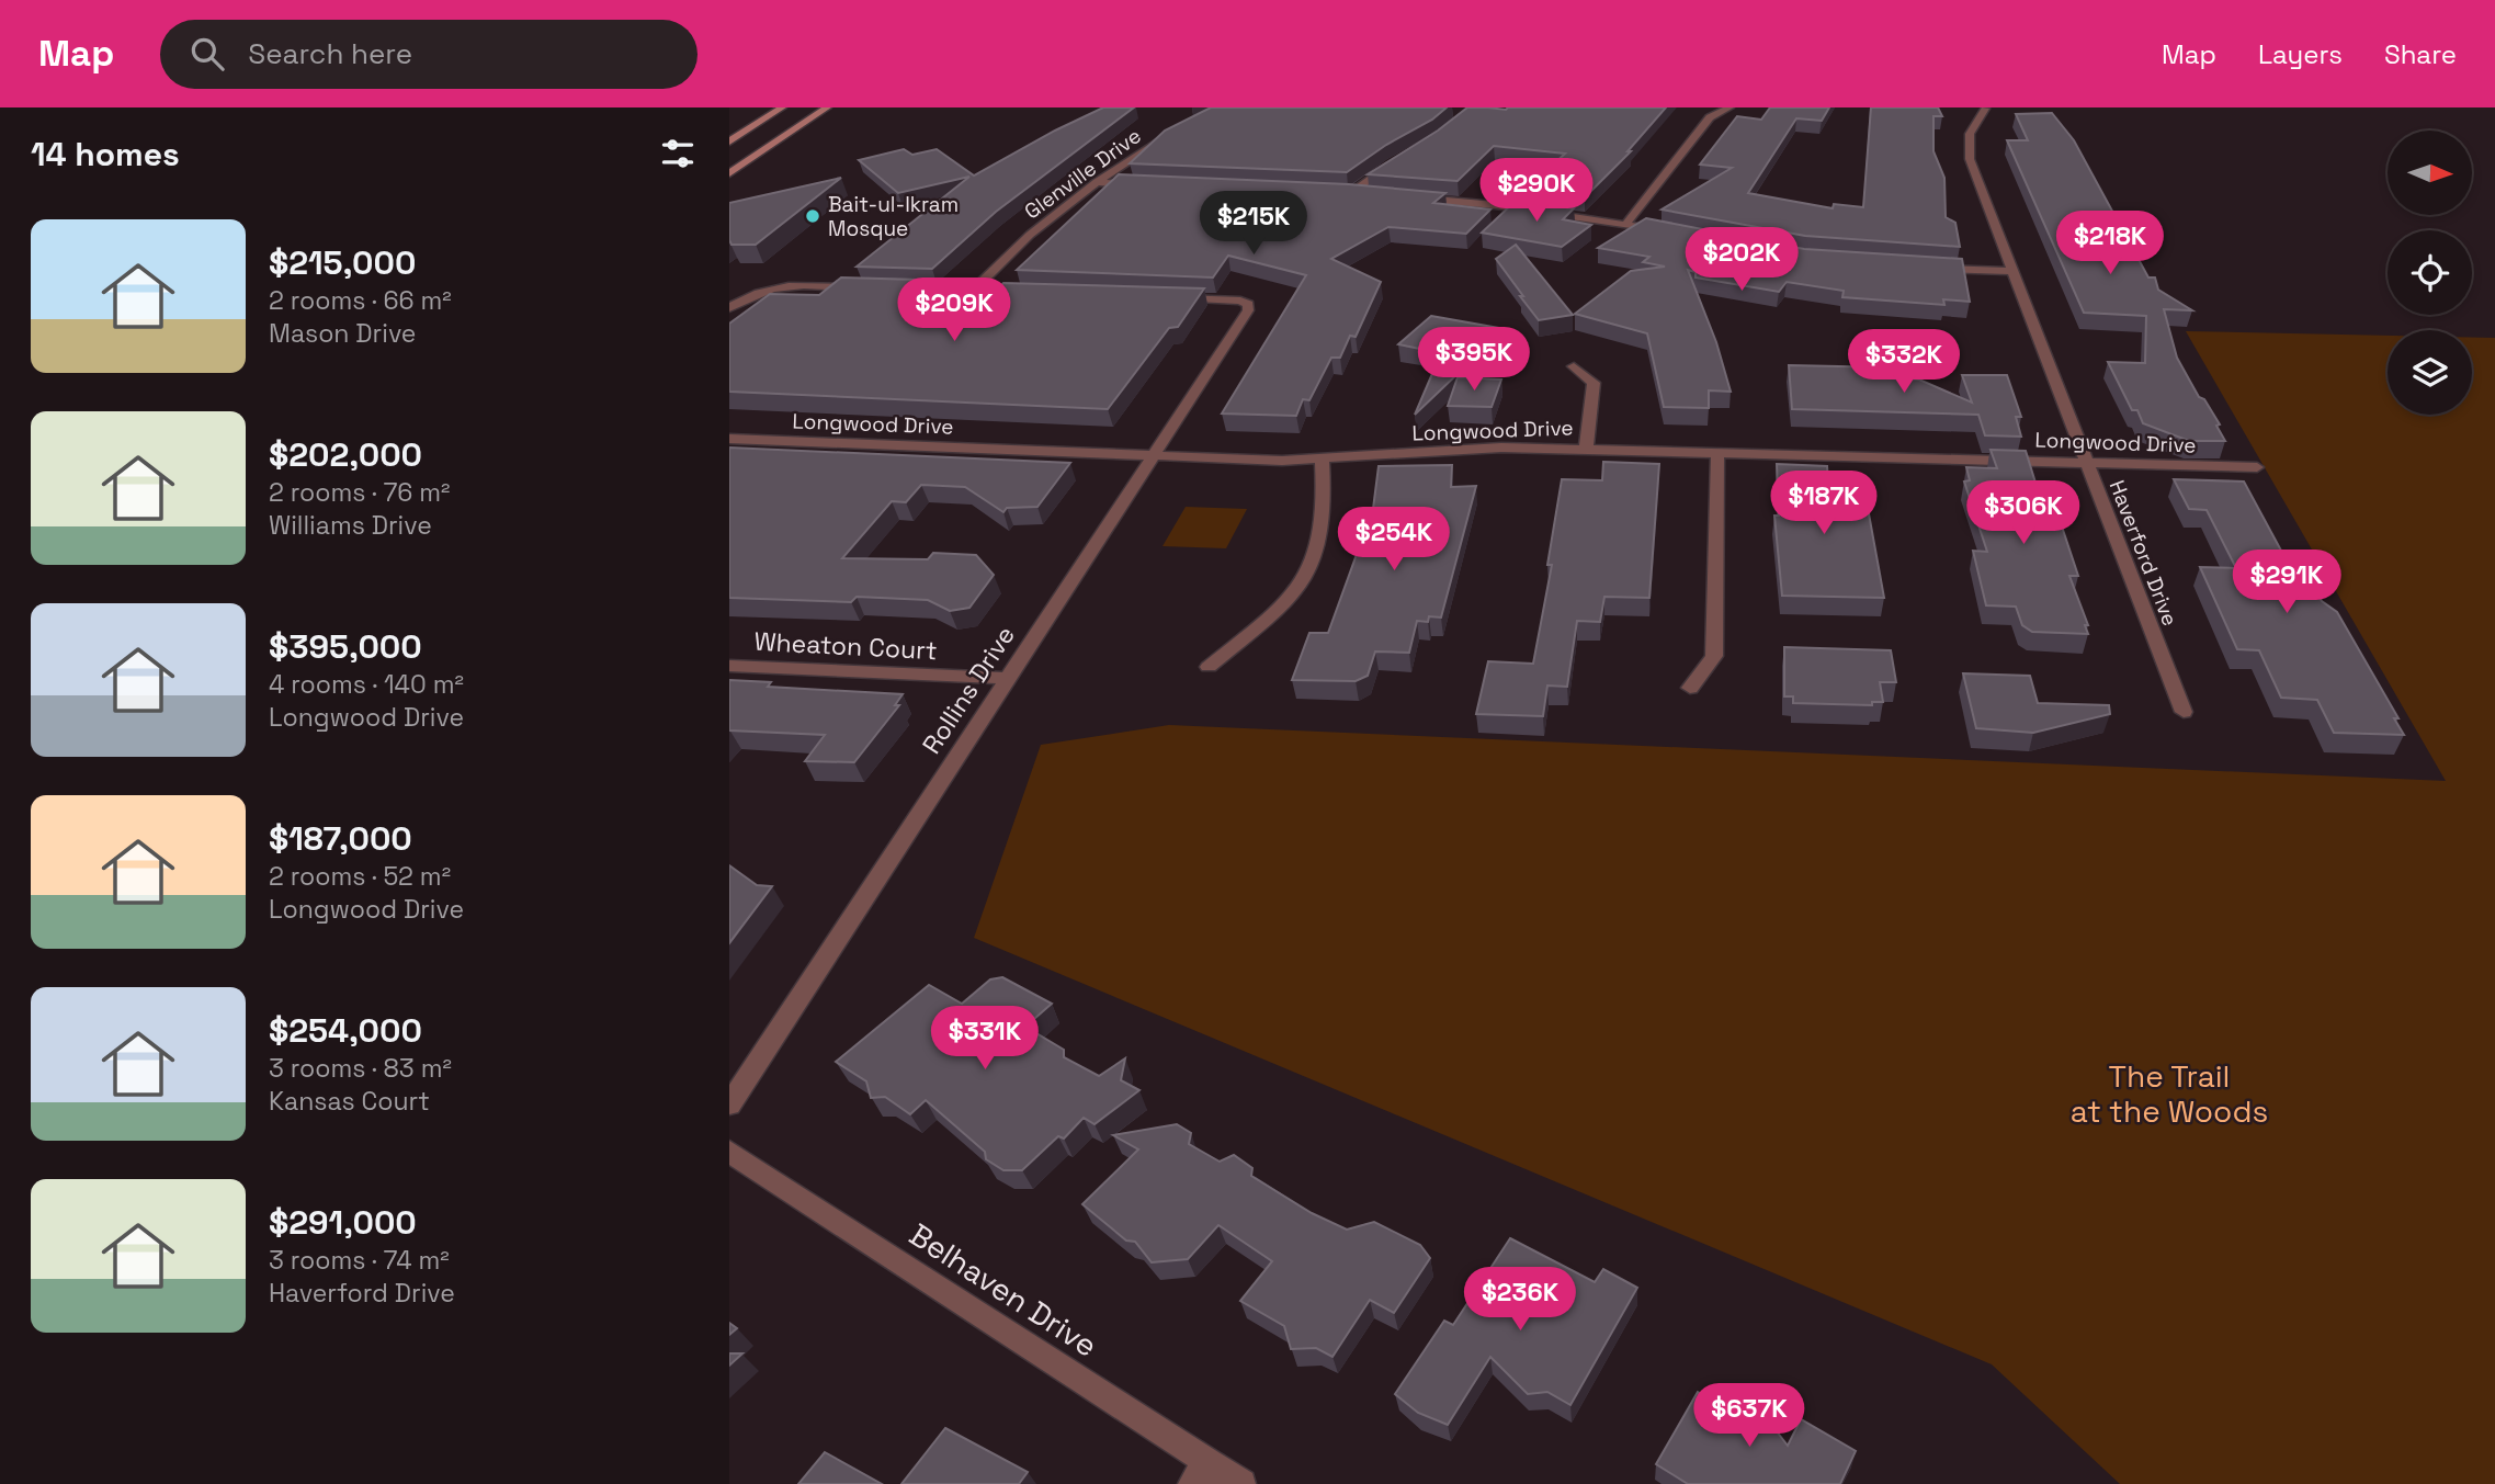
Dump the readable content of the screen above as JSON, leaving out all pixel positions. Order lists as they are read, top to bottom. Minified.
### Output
{"streets":{"street":["Glenville Drive","Longwood Drive","Haverford Drive","Wheaton Court","Rollins Drive","Belhaven Drive"]},"crossings":[["Longwood Drive","Haverford Drive"],["Longwood Drive","Rollins Drive"],["Wheaton Court","Rollins Drive"]],"parks":["The Trail at the Woods"],"places":["Bait-ul-Ikram Mosque"],"north":"right","page":{"header":"Map","search":"Search here","nav":["Map","Layers","Share"],"heading":"14 homes","price":["$290K","$215K","$218K","$202K","$209K","$395K","$332K","$187K","$306K","$254K","$291K","$331K","$236K","$637K"],"list":[{"name":"$215,000","note":"2 rooms · 66 m² · Mason Drive"},{"name":"$202,000","note":"2 rooms · 76 m² · Williams Drive"},{"name":"$395,000","note":"4 rooms · 140 m² · Longwood Drive"},{"name":"$187,000","note":"2 rooms · 52 m² · Longwood Drive"},{"name":"$254,000","note":"3 rooms · 83 m² · Kansas Court"},{"name":"$291,000","note":"3 rooms · 74 m² · Haverford Drive"}]}}
